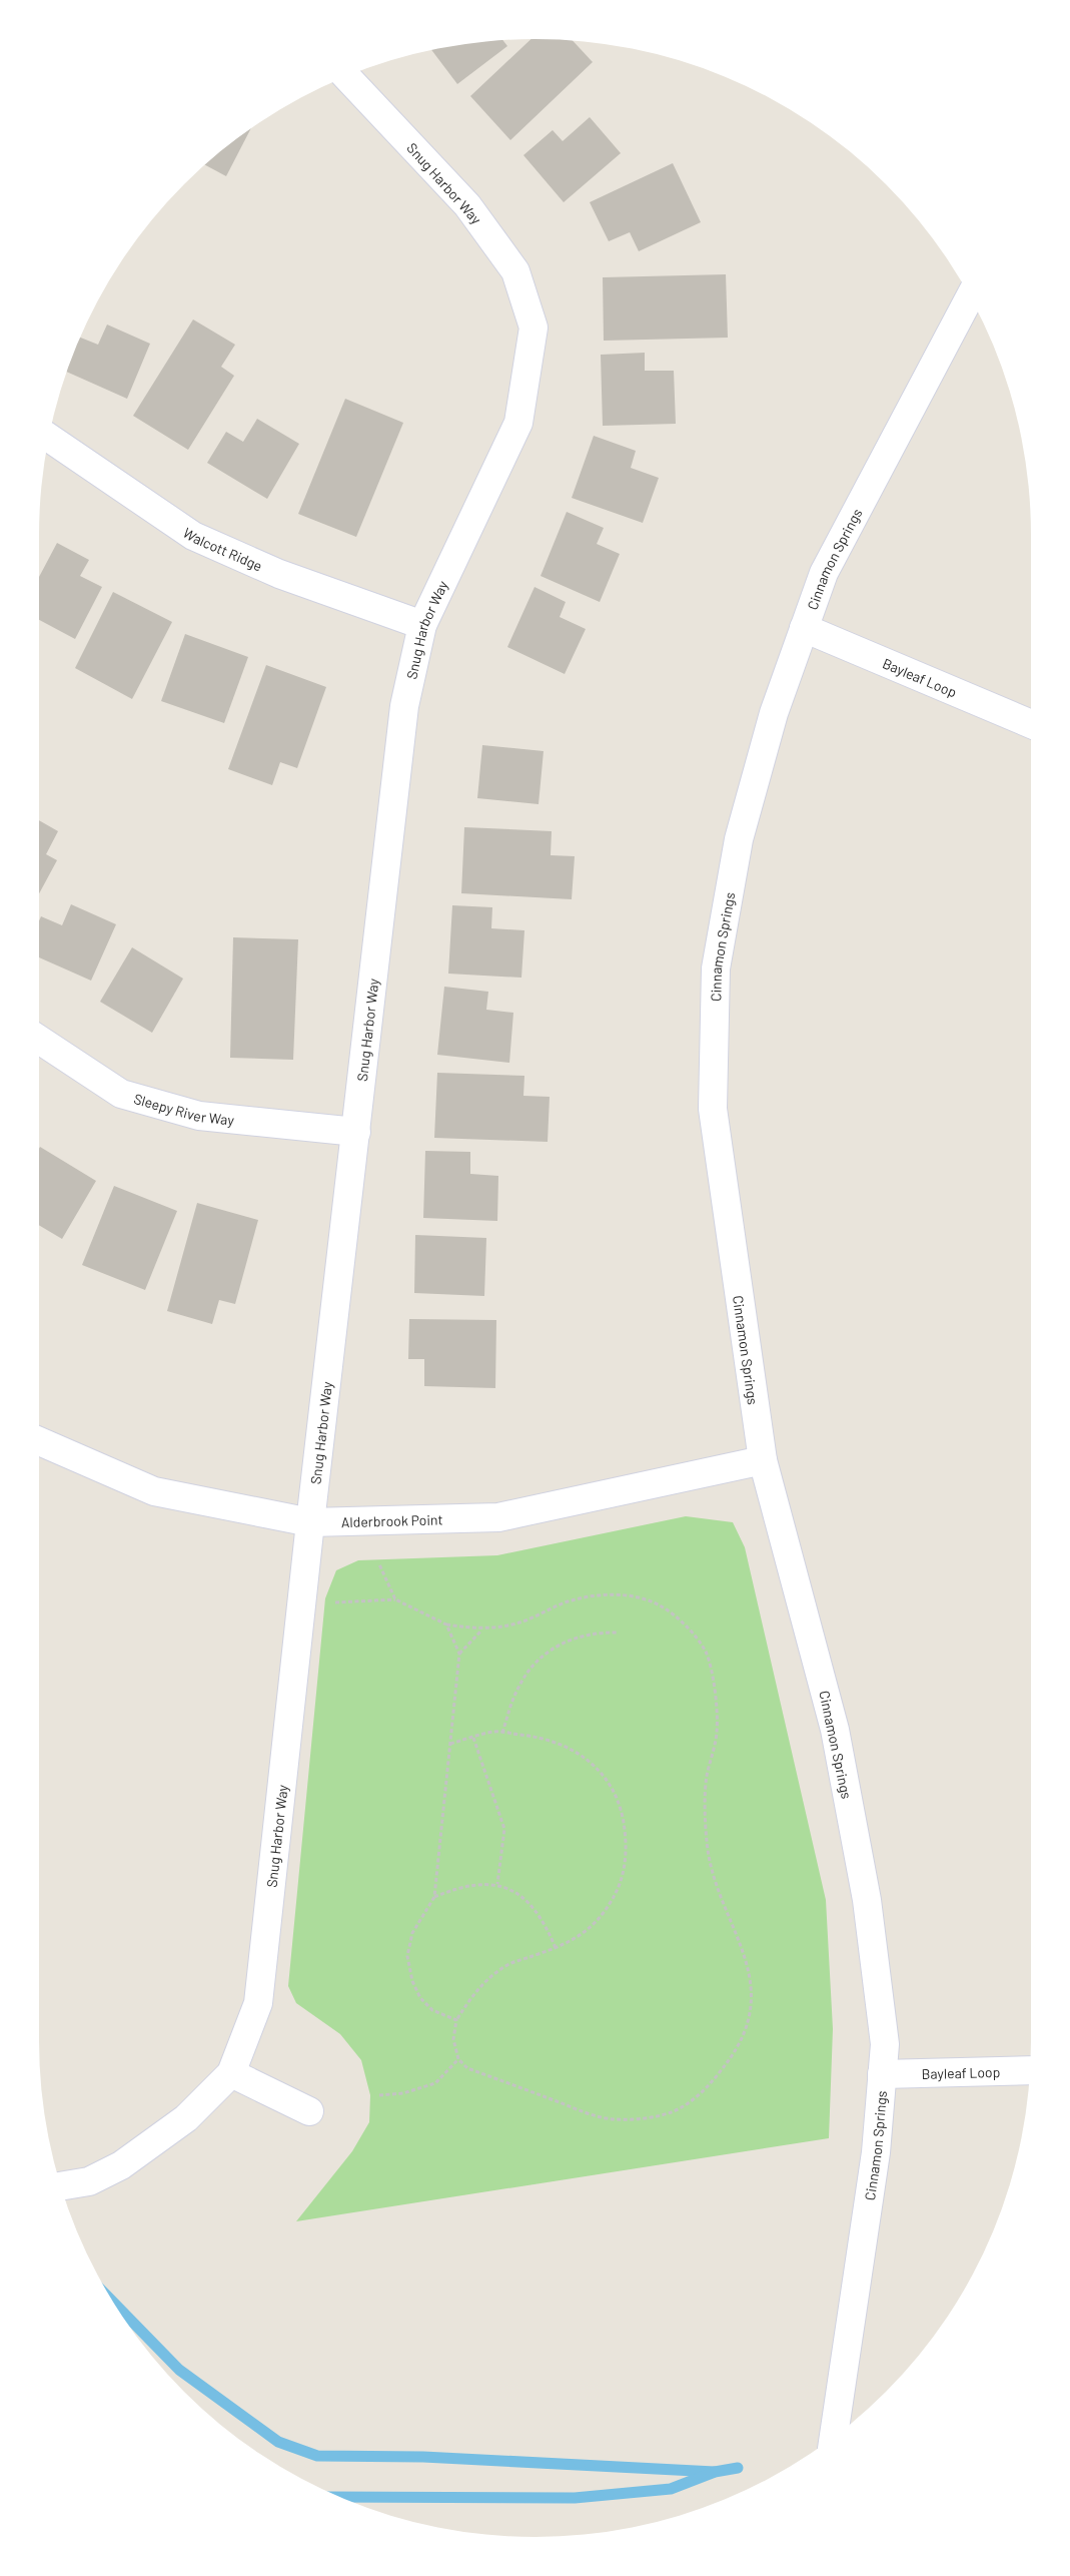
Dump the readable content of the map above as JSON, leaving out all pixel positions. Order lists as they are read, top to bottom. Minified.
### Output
{"streets":{"street":["Snug Harbor Way","Walcott Ridge","Cinnamon Springs","Bayleaf Loop","Sleepy River Way","Alderbrook Point"]},"crossings":[["Snug Harbor Way","Walcott Ridge"],["Snug Harbor Way","Sleepy River Way"],["Snug Harbor Way","Alderbrook Point"],["Cinnamon Springs","Bayleaf Loop"],["Cinnamon Springs","Alderbrook Point"]]}
